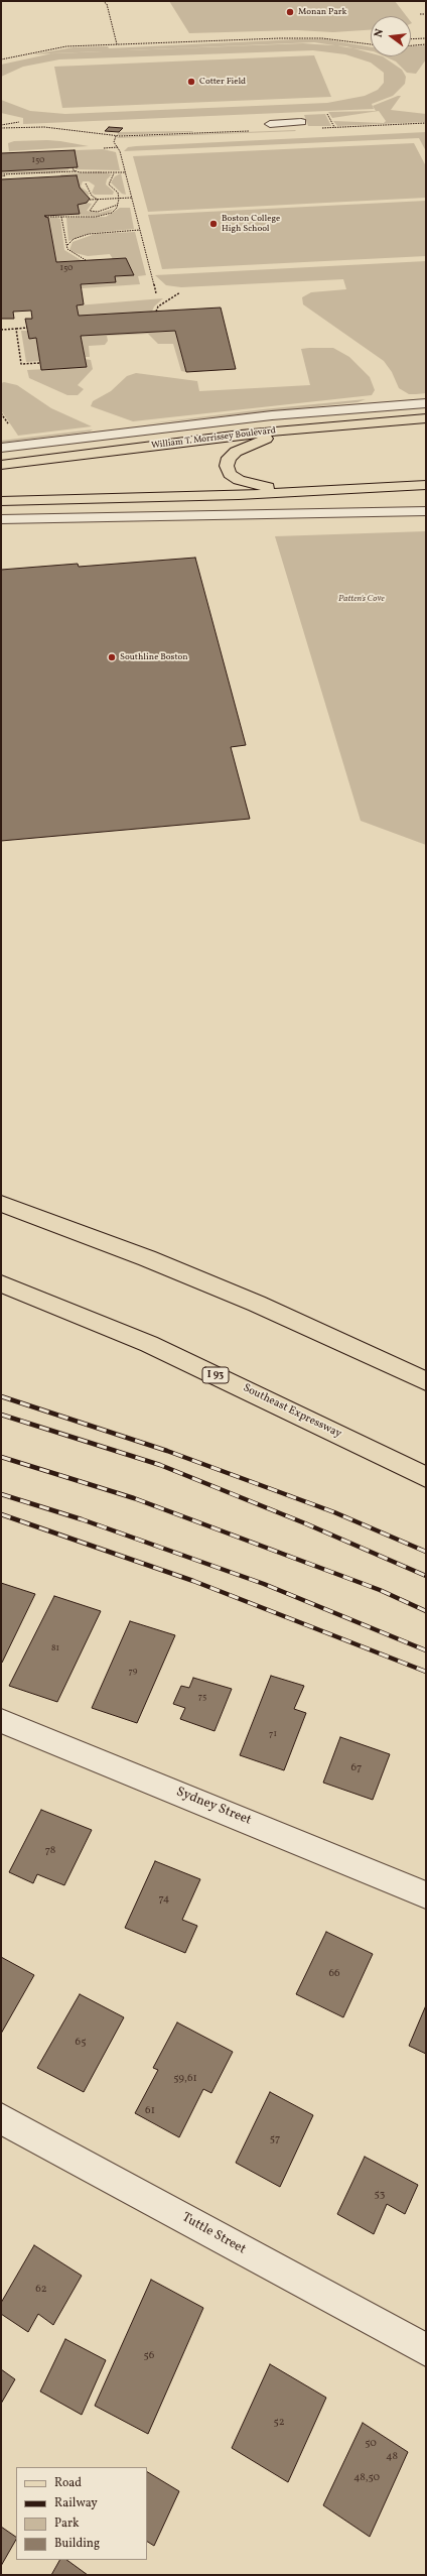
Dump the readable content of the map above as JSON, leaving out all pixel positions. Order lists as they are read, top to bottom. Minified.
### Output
{"streets":{"main road":["William T. Morrissey Boulevard","I 93","Southeast Expressway"],"street":["Sydney Street","Tuttle Street"]},"parks":["Patten's Cove"],"places":["Monan Park","Cotter Field","Boston College High School","Southline Boston"],"house_numbers":["150","150","81","79","75","71","67","78","74","66","65","59,61","61","57","53","62","56","52","50","48","48,50"],"legend":["Road","Railway","Park","Building"],"north":"left"}
